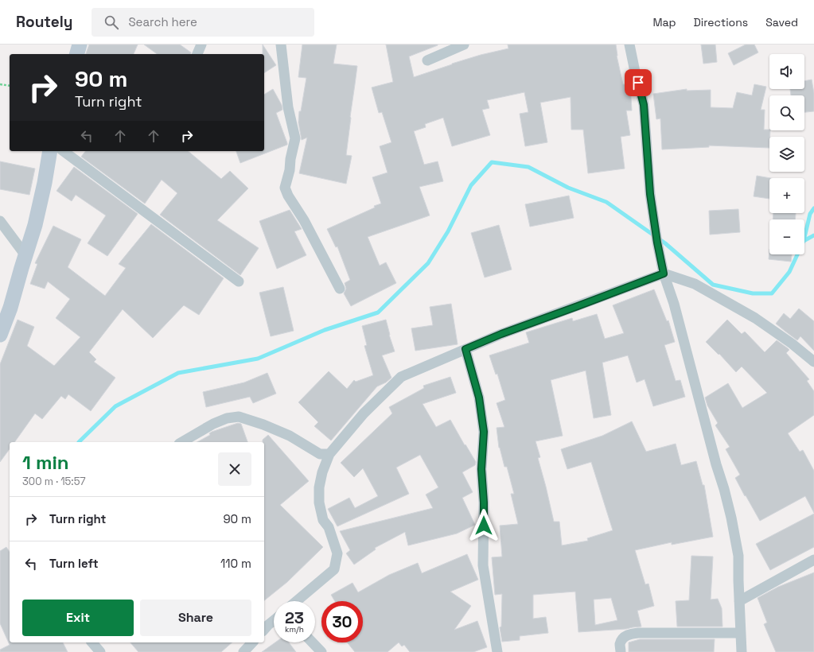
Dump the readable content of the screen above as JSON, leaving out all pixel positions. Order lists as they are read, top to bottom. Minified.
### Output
{"page":{"header":"Routely","search":"Search here","nav":["Map","Directions","Saved"],"map_buttons":["+","−"],"turn":["90 m","Turn right"],"heading":["1 min","300 m · 15:57"],"list":[{"name":"Turn right","value":"90 m"},{"name":"Turn left","value":"110 m"}],"buttons":["Exit","Share"],"speed":"23 km/h","limit":"30"}}
